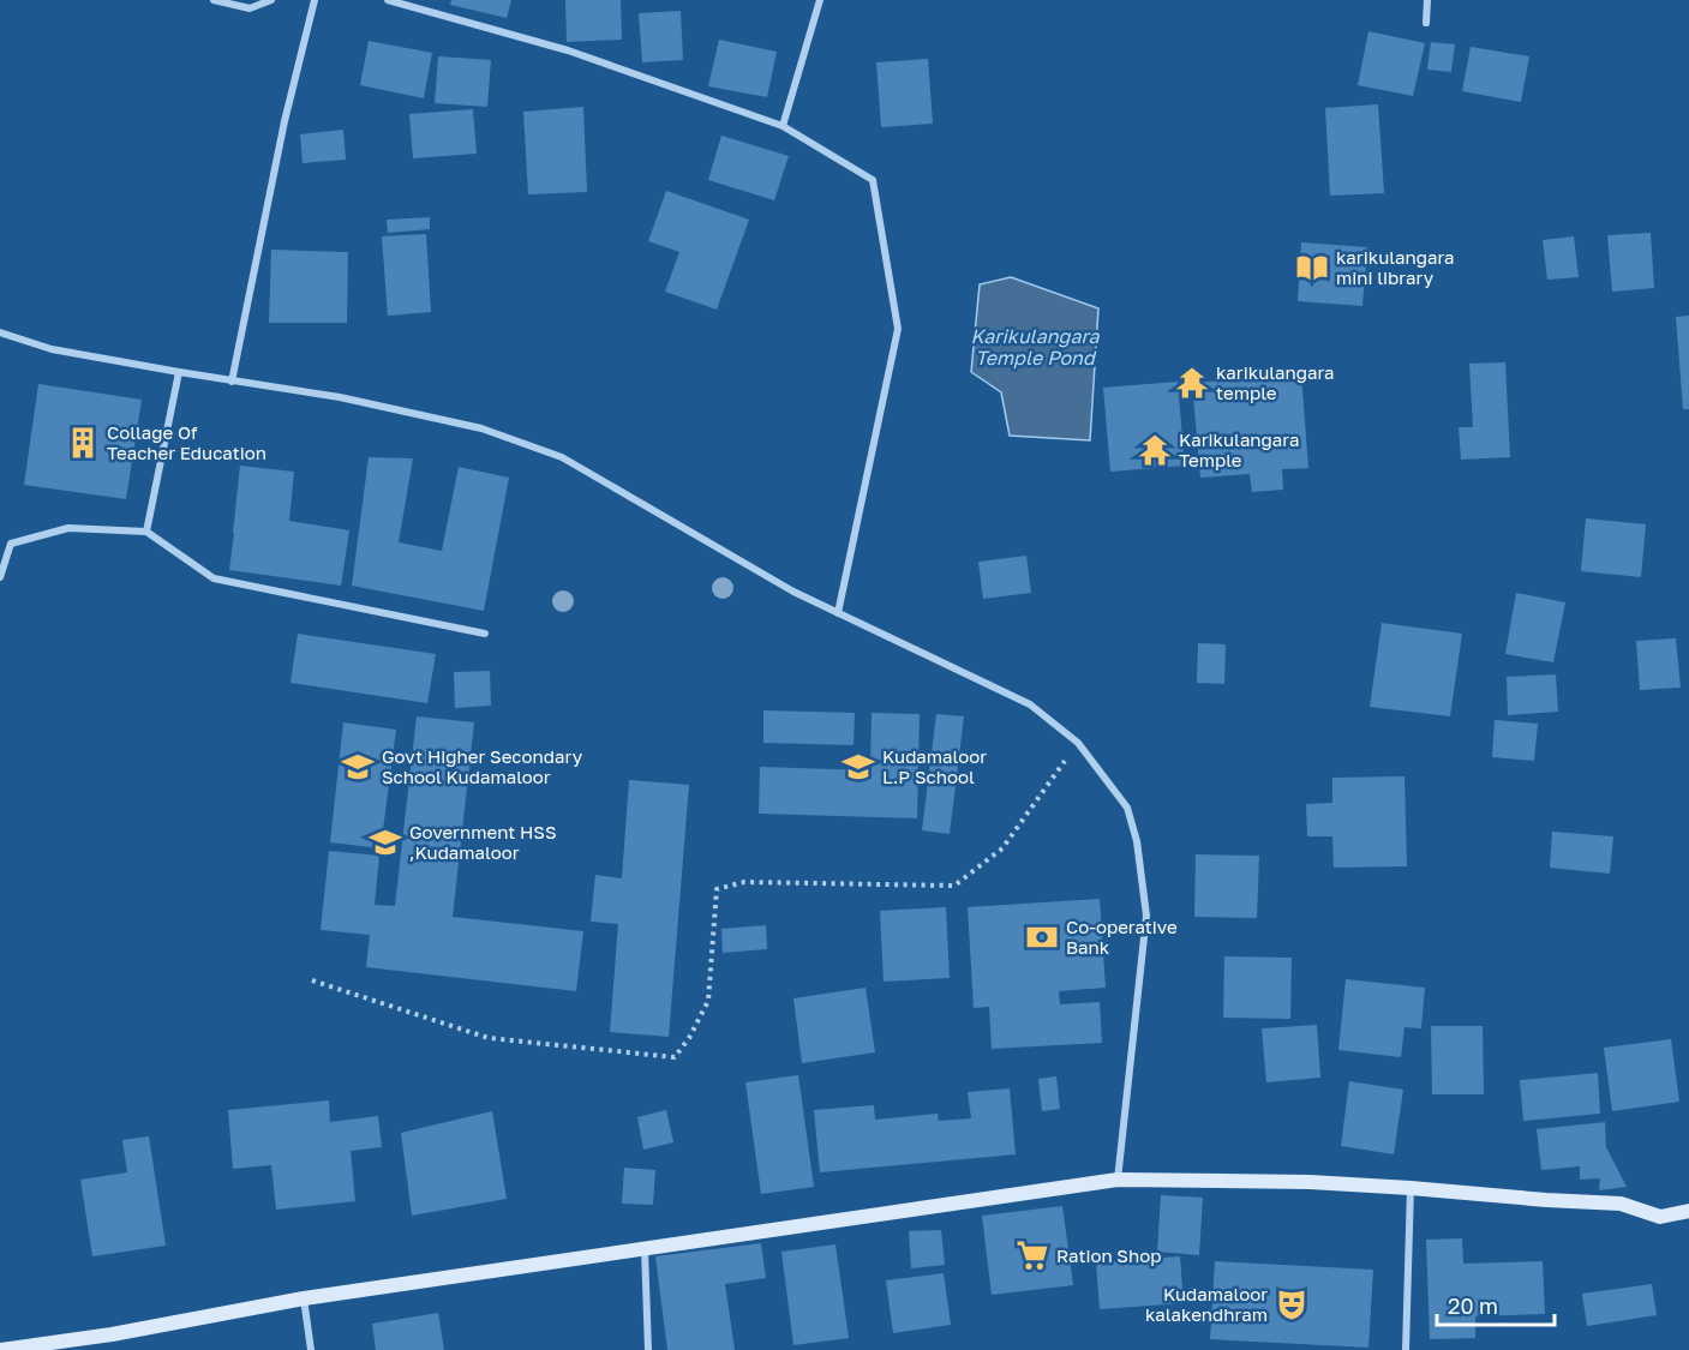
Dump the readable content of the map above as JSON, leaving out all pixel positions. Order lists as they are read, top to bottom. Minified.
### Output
{"water":["Karikulangara Temple Pond"],"places":{"library":["karikulangara mini library"],"temple":["karikulangara temple","Karikulangara Temple"],"building":["Collage Of Teacher Education"],"school or university":["Govt Higher Secondary School Kudamaloor","Kudamaloor L.P School","Government HSS ,Kudamaloor"],"bank":["Co-operative Bank"],"supermarket":["Ration Shop"],"theatre":["Kudamaloor kalakendhram"]},"scale_bar":"20 m"}
